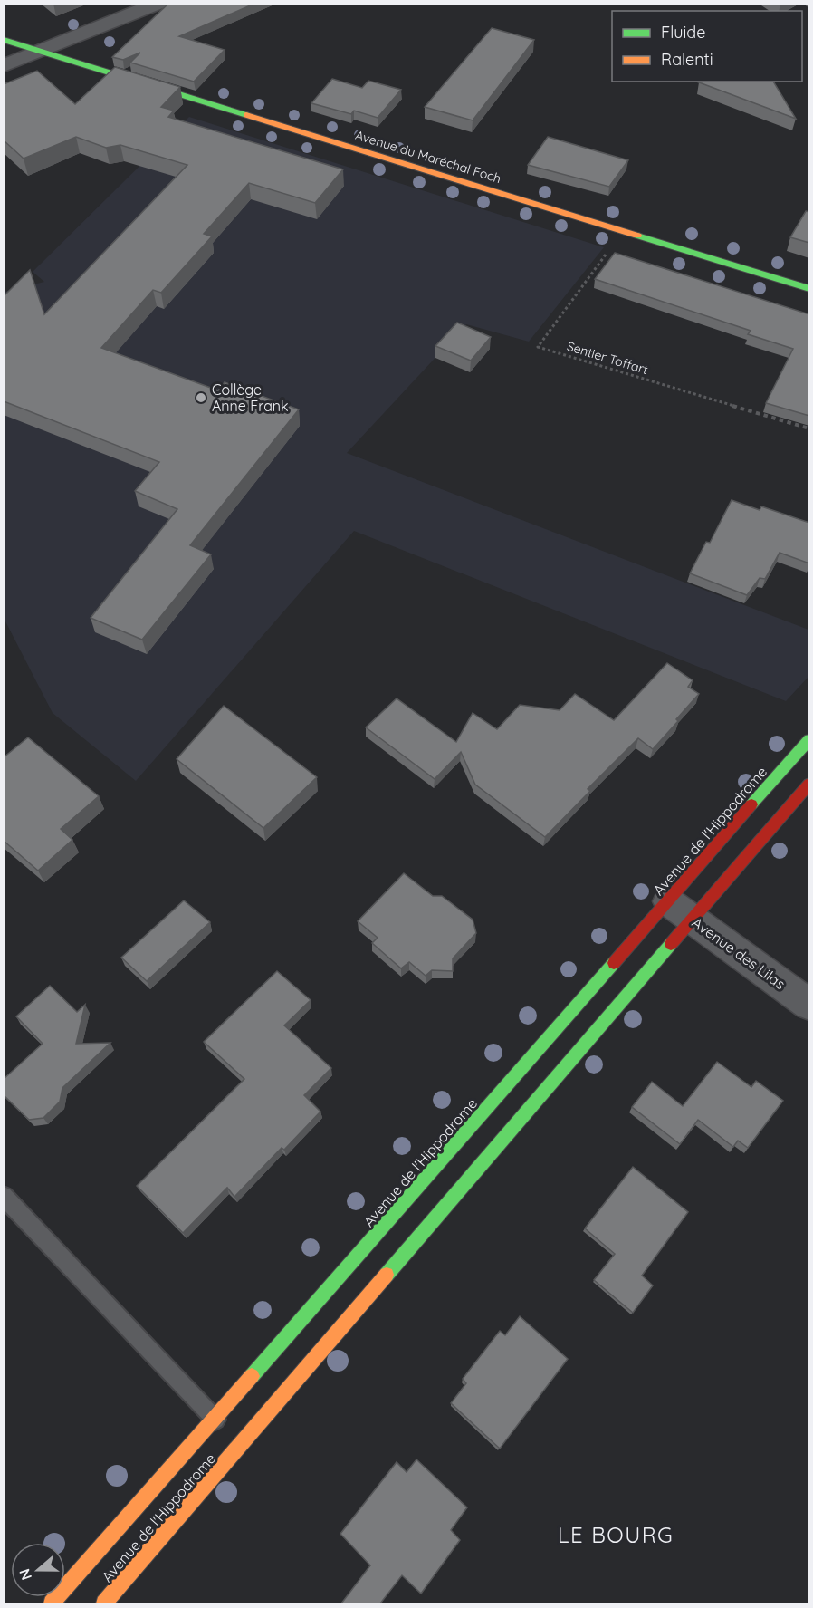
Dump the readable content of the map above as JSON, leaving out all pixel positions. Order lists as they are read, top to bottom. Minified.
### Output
{"streets":{"main road":["Avenue du Maréchal Foch","Avenue de l'Hippodrome"],"street":["Avenue des Lilas"],"path":["Sentier Toffart"]},"crossings":[["Avenue du Maréchal Foch","Sentier Toffart"],["Avenue de l'Hippodrome","Avenue des Lilas"]],"districts":["LE BOURG"],"places":["Collège Anne Frank"],"legend":["Fluide","Ralenti"],"north":"left"}
